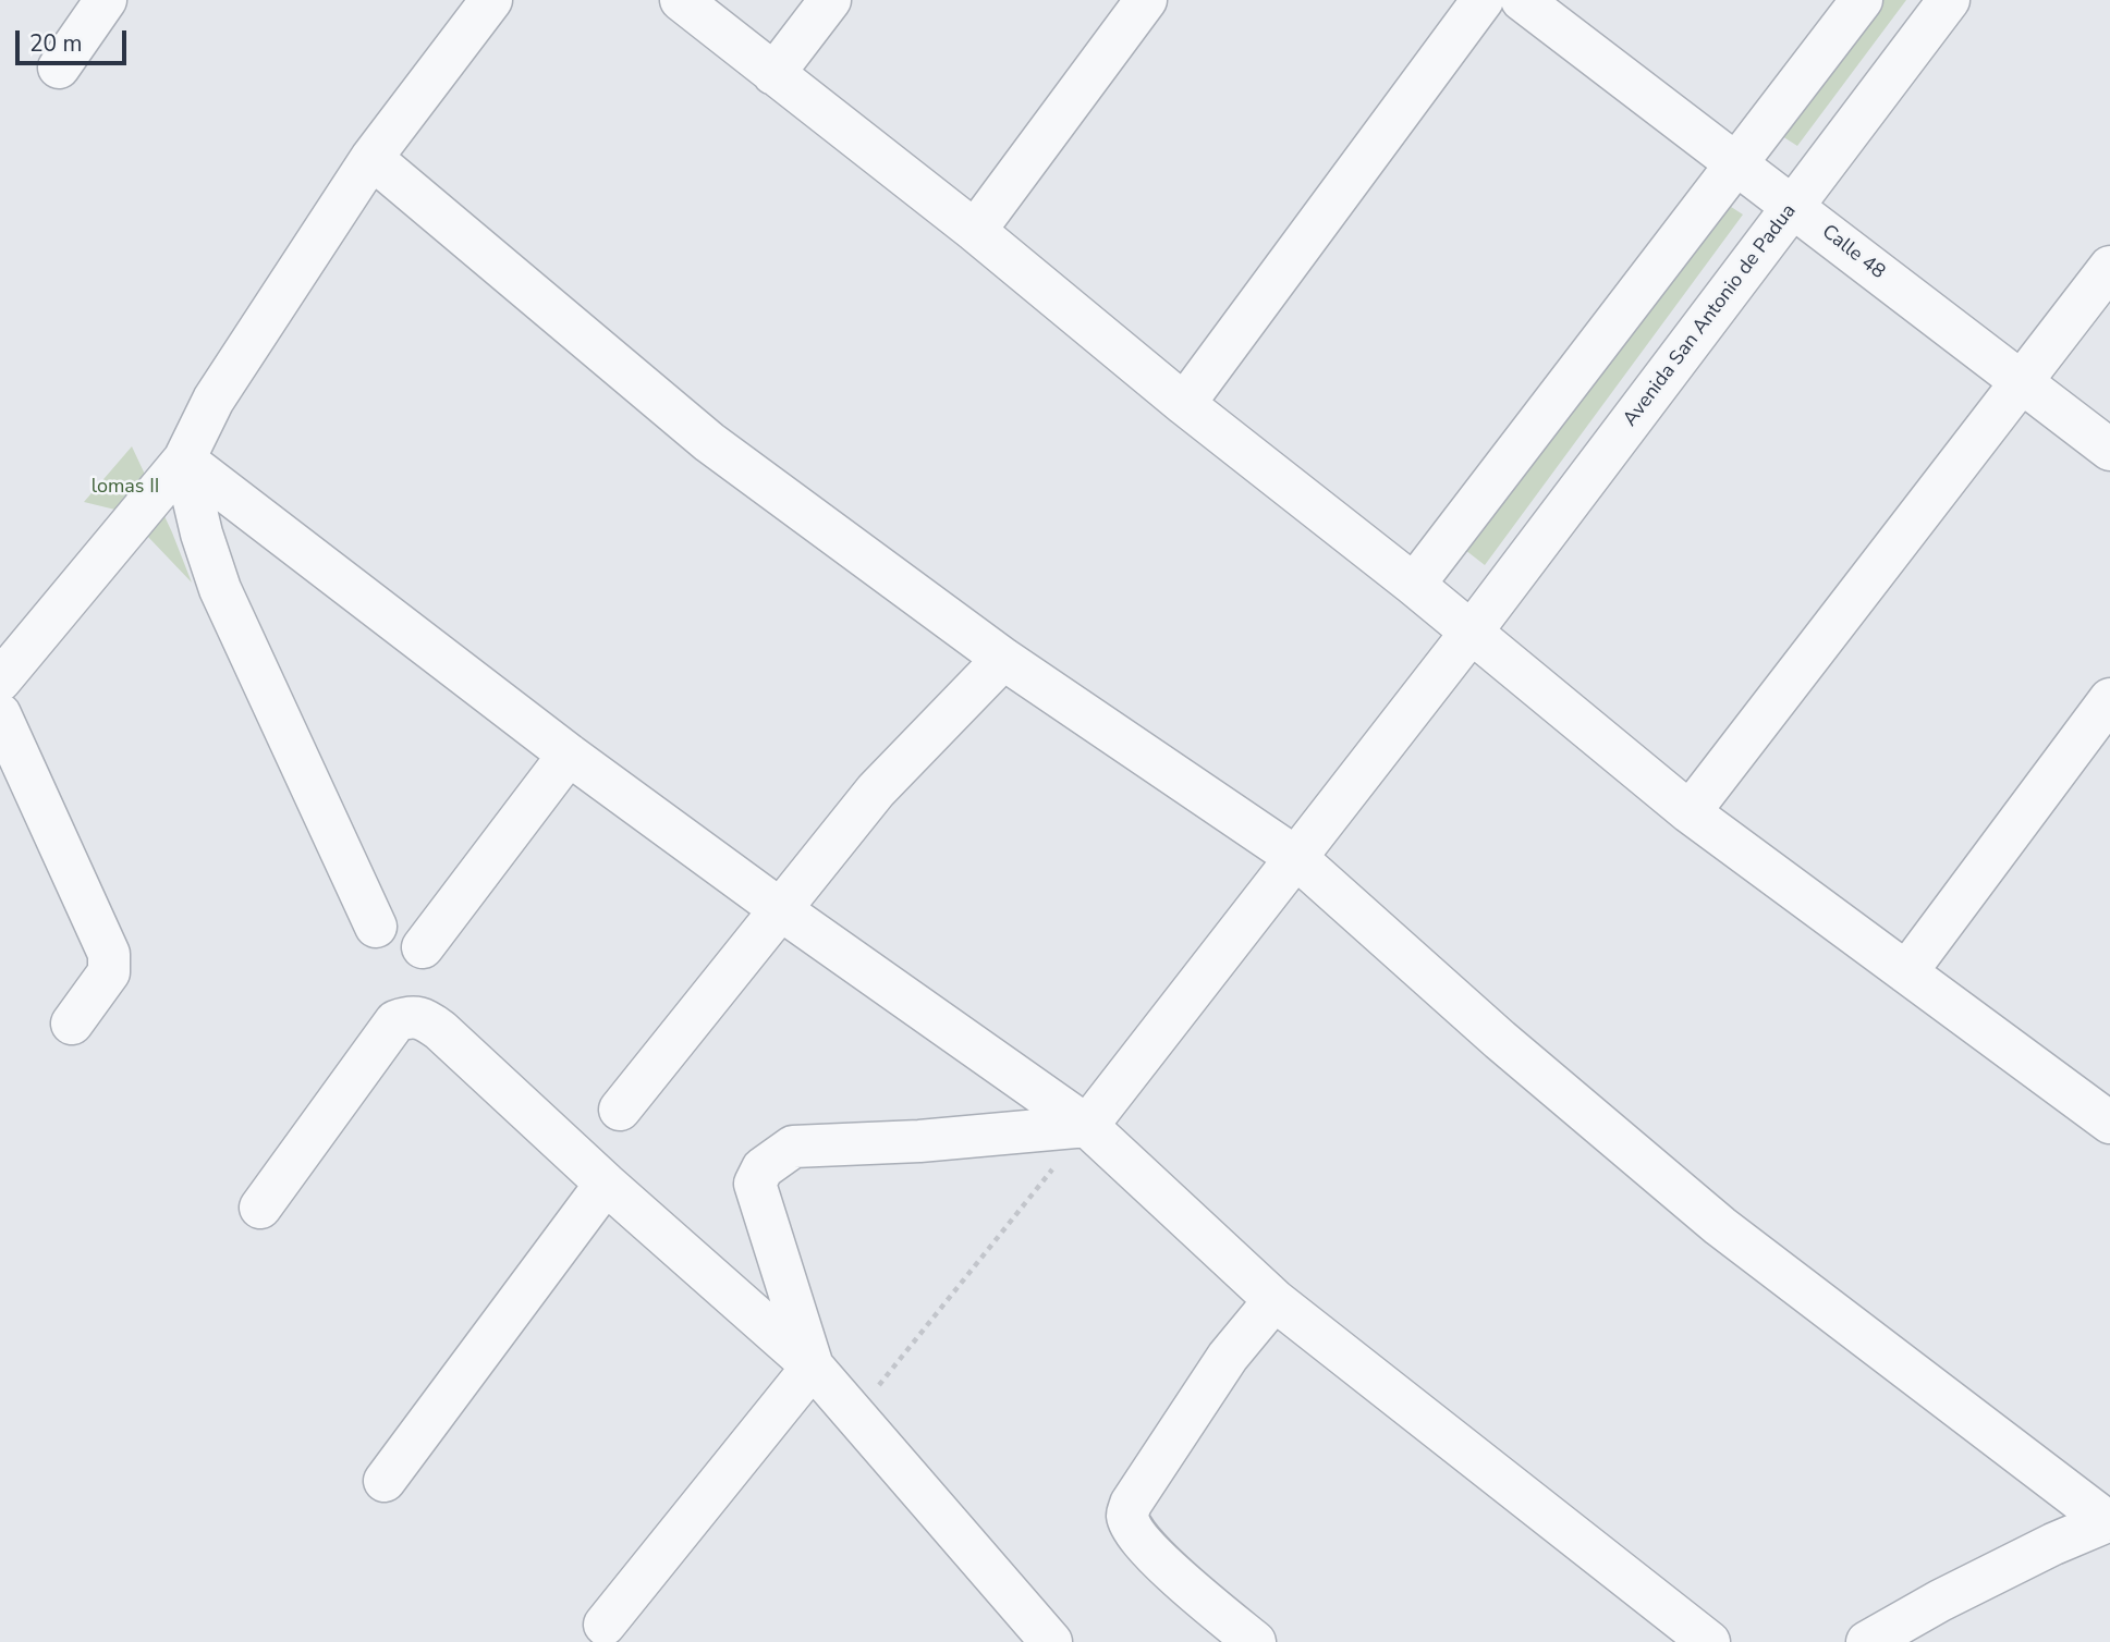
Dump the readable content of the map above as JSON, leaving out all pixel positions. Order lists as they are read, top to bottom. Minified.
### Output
{"streets":{"street":["Calle 48","Avenida San Antonio de Padua"]},"crossings":[["Calle 48","Avenida San Antonio de Padua"]],"parks":["lomas II"],"scale_bar":"20 m"}
